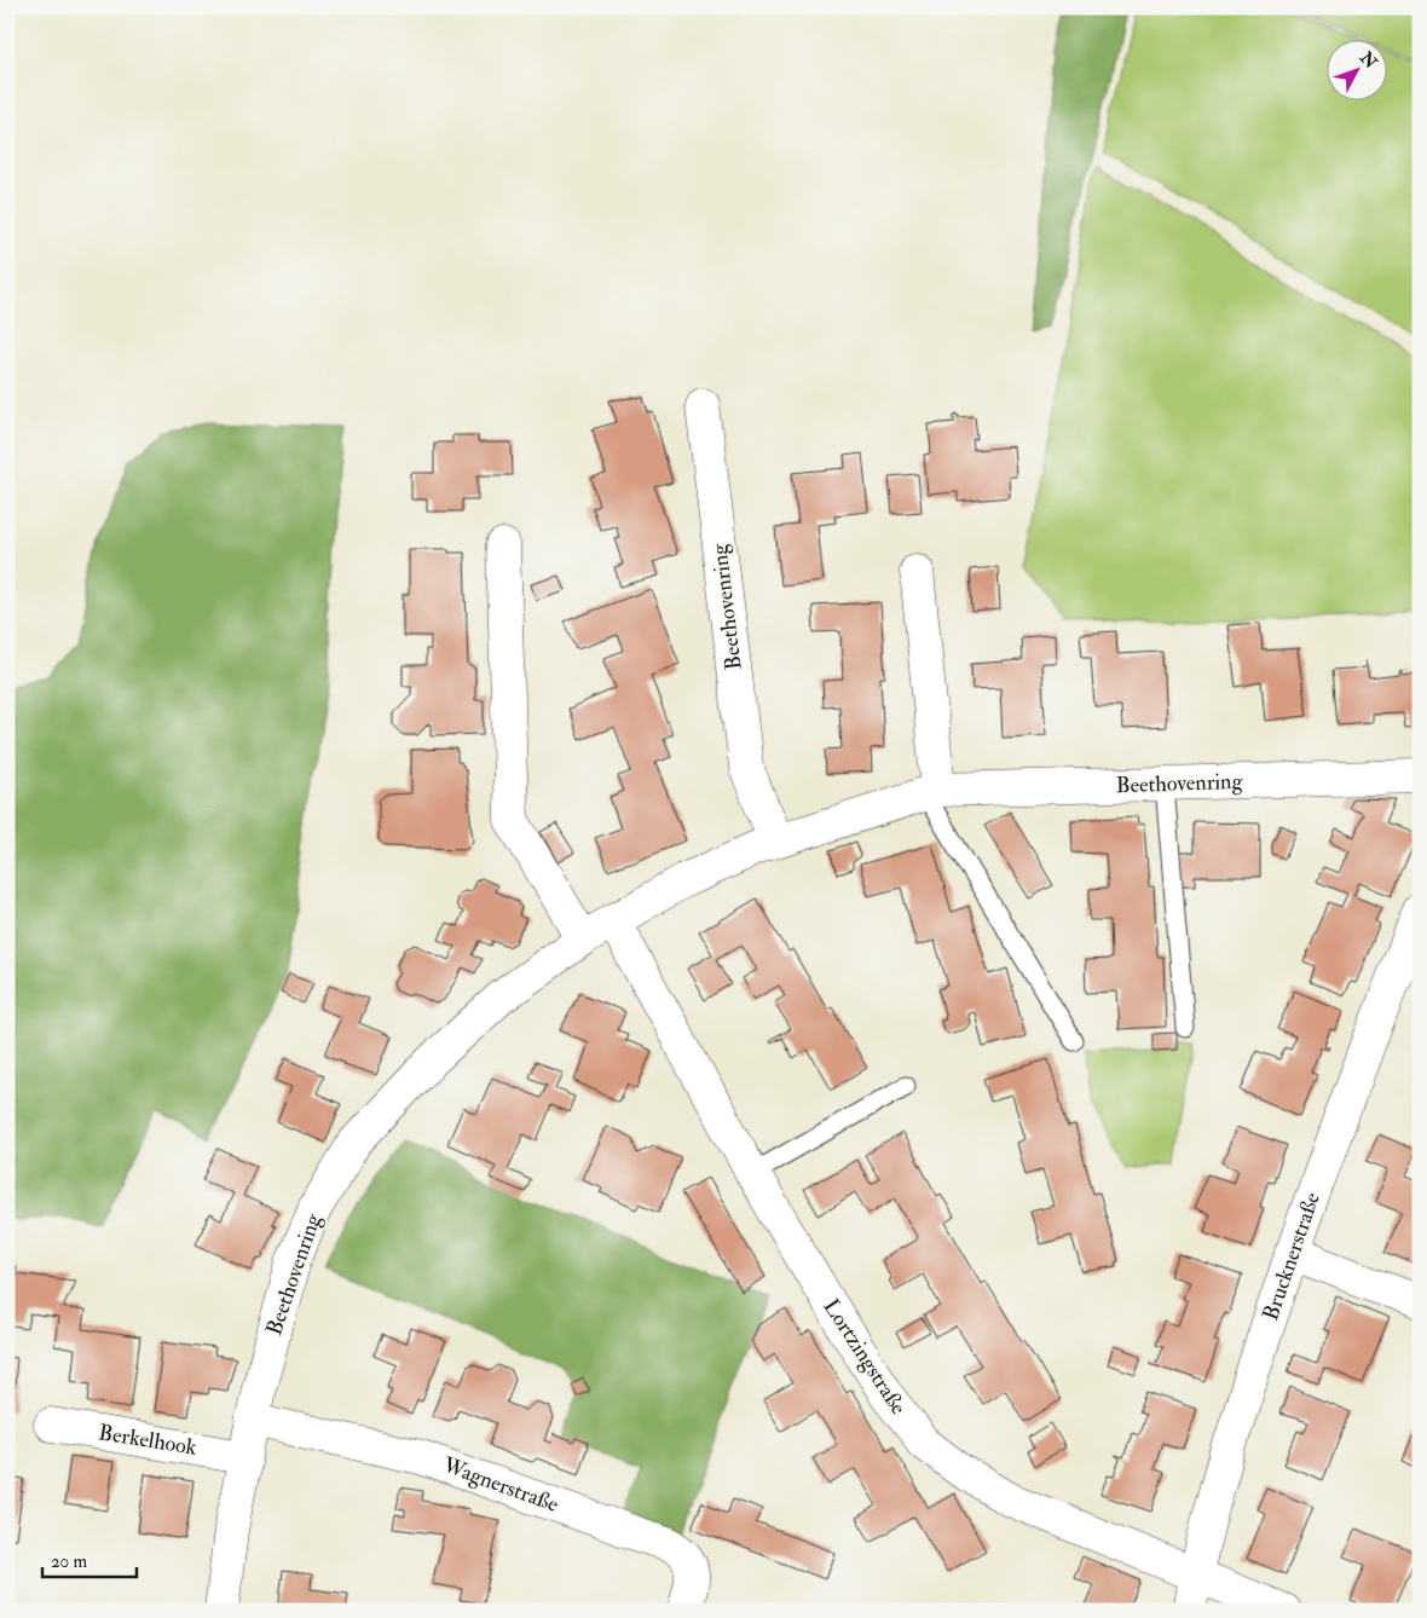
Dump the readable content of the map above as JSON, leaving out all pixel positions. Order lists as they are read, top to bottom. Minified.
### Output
{"streets":{"street":["Beethovenring","Brucknerstraße","Lortzingstraße","Berkelhook","Wagnerstraße"]},"crossings":[["Beethovenring","Lortzingstraße"],["Beethovenring","Berkelhook"],["Beethovenring","Wagnerstraße"],["Brucknerstraße","Lortzingstraße"]],"scale_bar":"20 m","north":"top right"}
